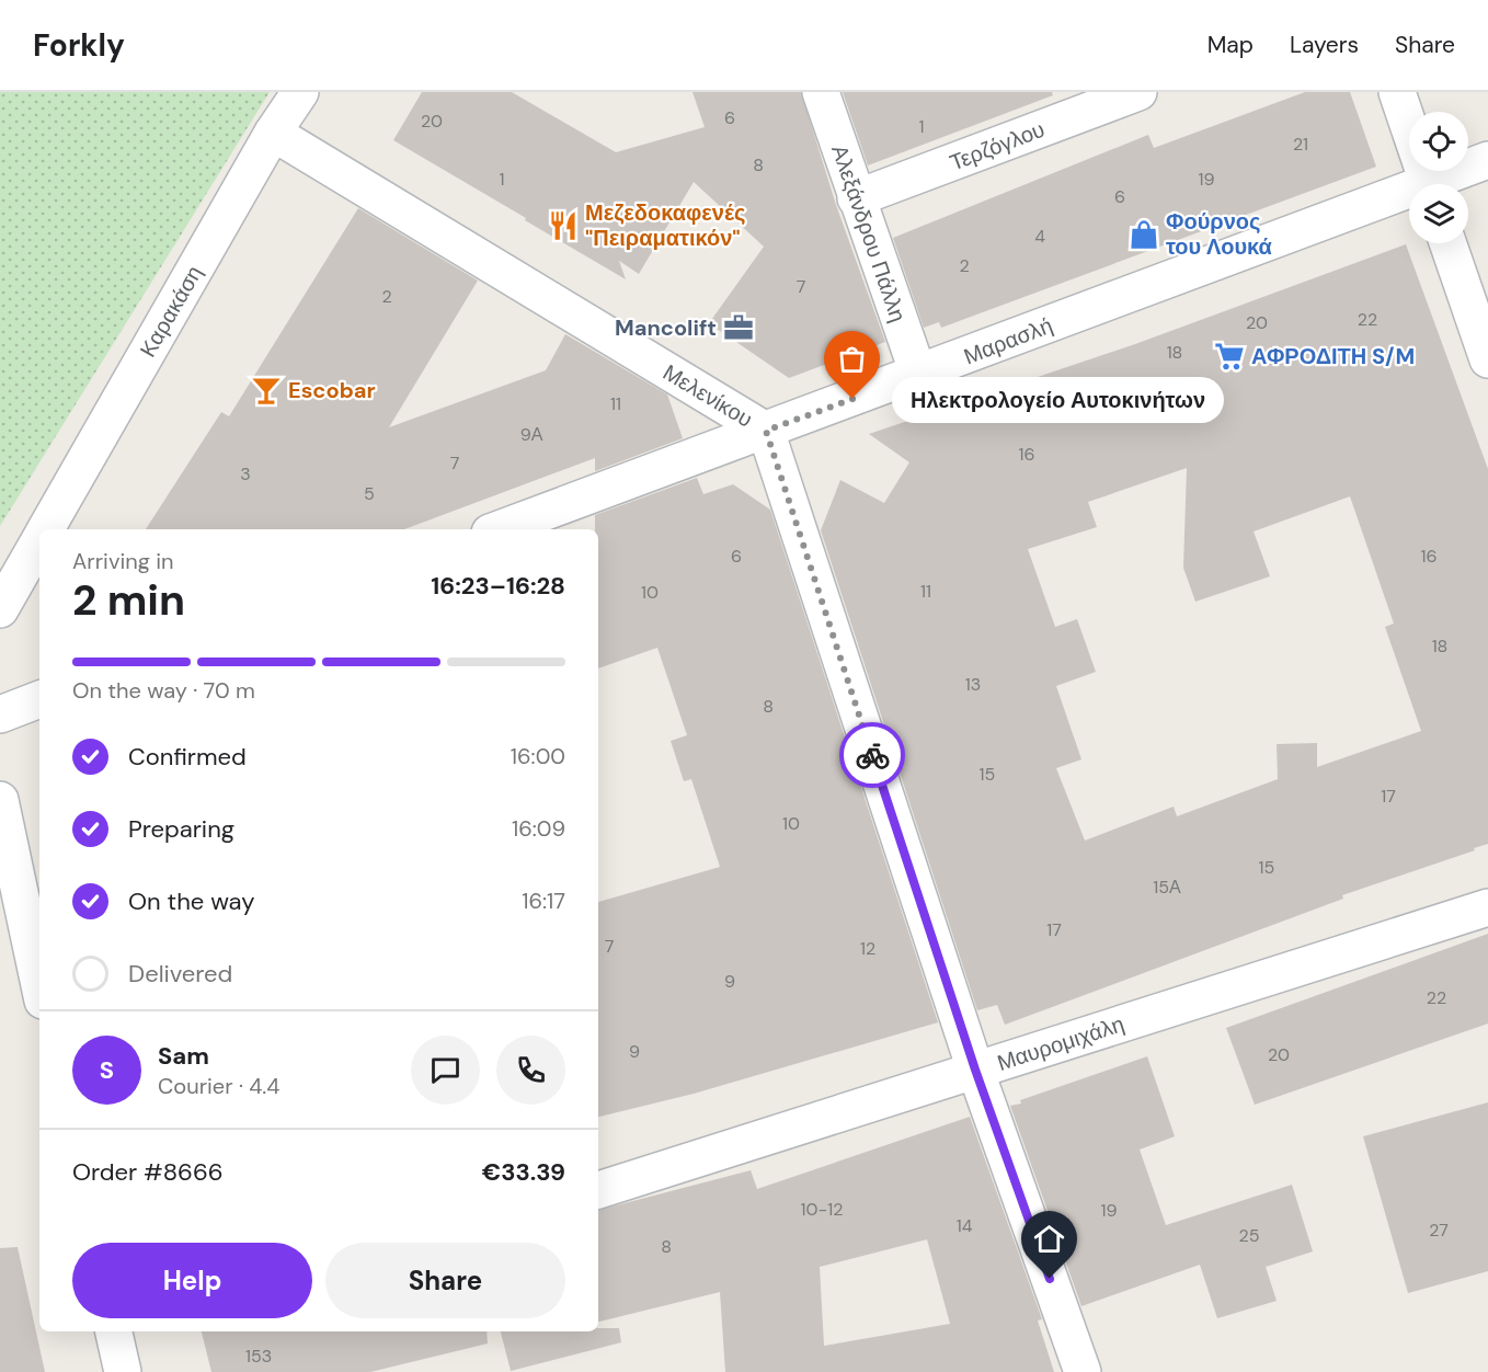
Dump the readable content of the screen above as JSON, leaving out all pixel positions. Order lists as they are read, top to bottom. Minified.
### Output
{"streets":{"street":["Τερζόγλου","Αλεξάνδρου Πάλλη","Καρακάση","Μαρασλή","Μελενίκου","Μαυρομιχάλη"]},"crossings":[["Τερζόγλου","Αλεξάνδρου Πάλλη"],["Αλεξάνδρου Πάλλη","Μαρασλή"],["Καρακάση","Μελενίκου"],["Μαρασλή","Μελενίκου"],["Μελενίκου","Μαυρομιχάλη"]],"places":{"restaurant":["Μεζεδοκαφενές \"Πειραματικόν\""],"shop":["Φούρνος του Λουκά"],"office":["Mancolift"],"supermarket":["ΑΦΡΟΔΙΤΗ S/M"],"bar":["Escobar"],"other":["Ηλεκτρολογείο Αυτοκινήτων"]},"house_numbers":["6","20","1","21","8","1","19","6","4","2","7","2","22","20","18","11","9Α","16","7","3","5","6","16","11","10","18","13","8","15","17","10","15","15Α","17","7","12","9","22","9","20","10-12","19","14","27","25","8","153"],"page":{"header":"Forkly","nav":["Map","Layers","Share"],"bubble":"Ηλεκτρολογείο Αυτοκινήτων","heading":["2 min","Arriving in","16:23–16:28"],"panel":["Sam","Courier · 4.4","Order #8666","€33.39"],"bar":"On the way · 70 m","list":[["Confirmed","16:00"],["Preparing","16:09"],["On the way","16:17"],"Delivered"],"round":"S","buttons":["Help","Share"]}}
